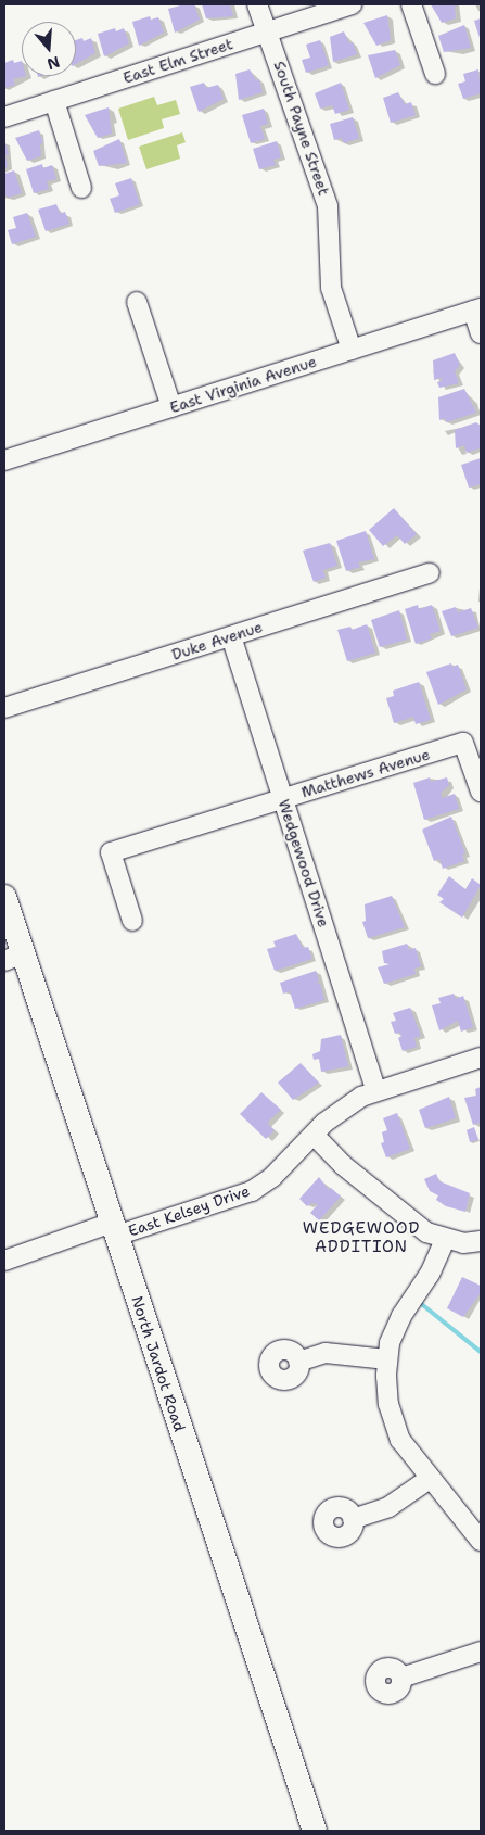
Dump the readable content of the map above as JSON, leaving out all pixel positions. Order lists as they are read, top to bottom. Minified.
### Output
{"streets":{"main road":["North Jardot Road"],"street":["East Elm Street","South Payne Street","East Virginia Avenue","Duke Avenue","Matthews Avenue","Wedgewood Drive","East Kelsey Drive"]},"crossings":[["East Elm Street","South Payne Street"],["South Payne Street","East Virginia Avenue"],["Duke Avenue","Wedgewood Drive"],["Matthews Avenue","Wedgewood Drive"],["Wedgewood Drive","East Kelsey Drive"],["East Kelsey Drive","North Jardot Road"]],"districts":["WEDGEWOOD ADDITION"],"north":"bottom"}
